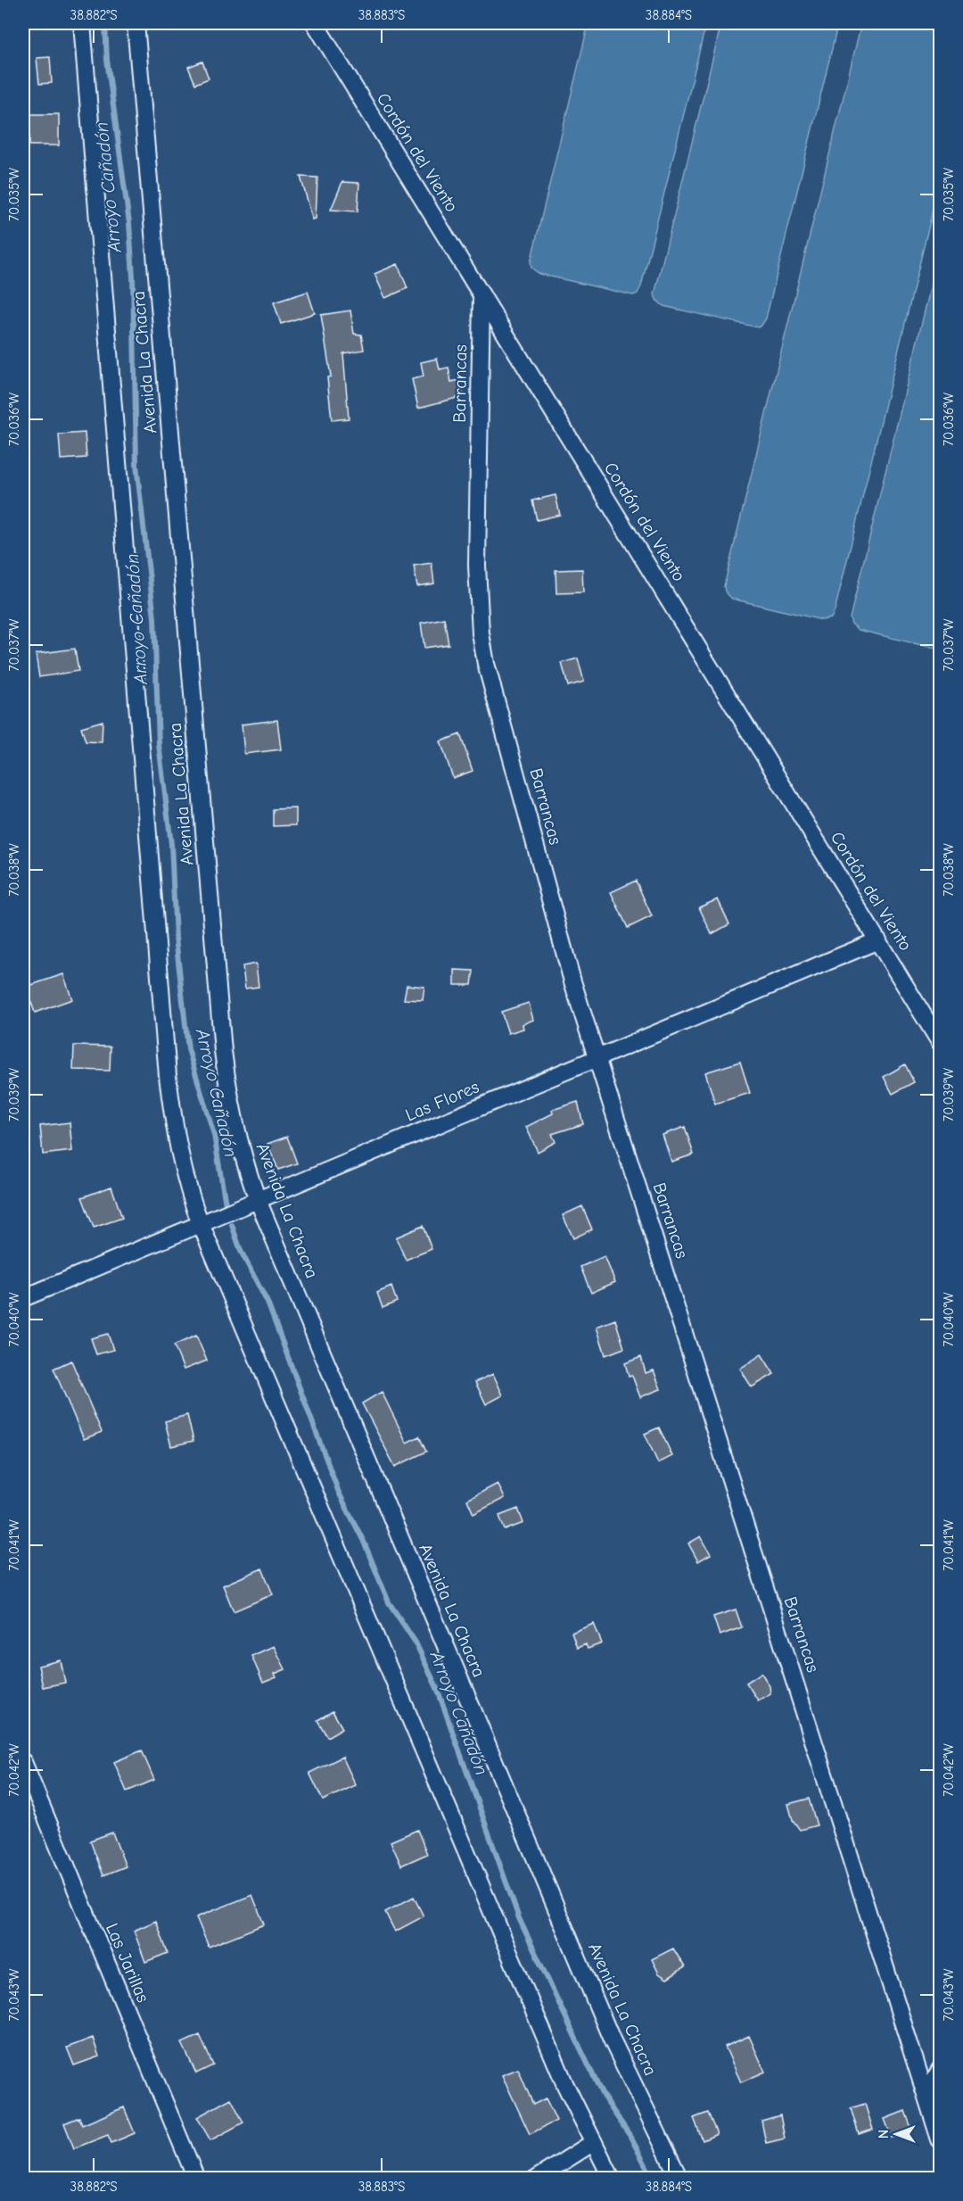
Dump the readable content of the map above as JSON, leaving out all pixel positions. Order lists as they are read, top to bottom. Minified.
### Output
{"streets":{"street":["Cordón del Viento","Avenida La Chacra","Barrancas","Las Flores","Las Jarillas"]},"crossings":[["Cordón del Viento","Barrancas"],["Cordón del Viento","Las Flores"],["Avenida La Chacra","Las Flores"],["Barrancas","Las Flores"]],"water":["Arroyo Cañadón"],"north":"left","coordinates":["38.882°S","38.883°S","38.884°S","70.035°W","70.036°W","70.037°W","70.038°W","70.039°W","70.040°W","70.041°W","70.042°W","70.043°W"]}
